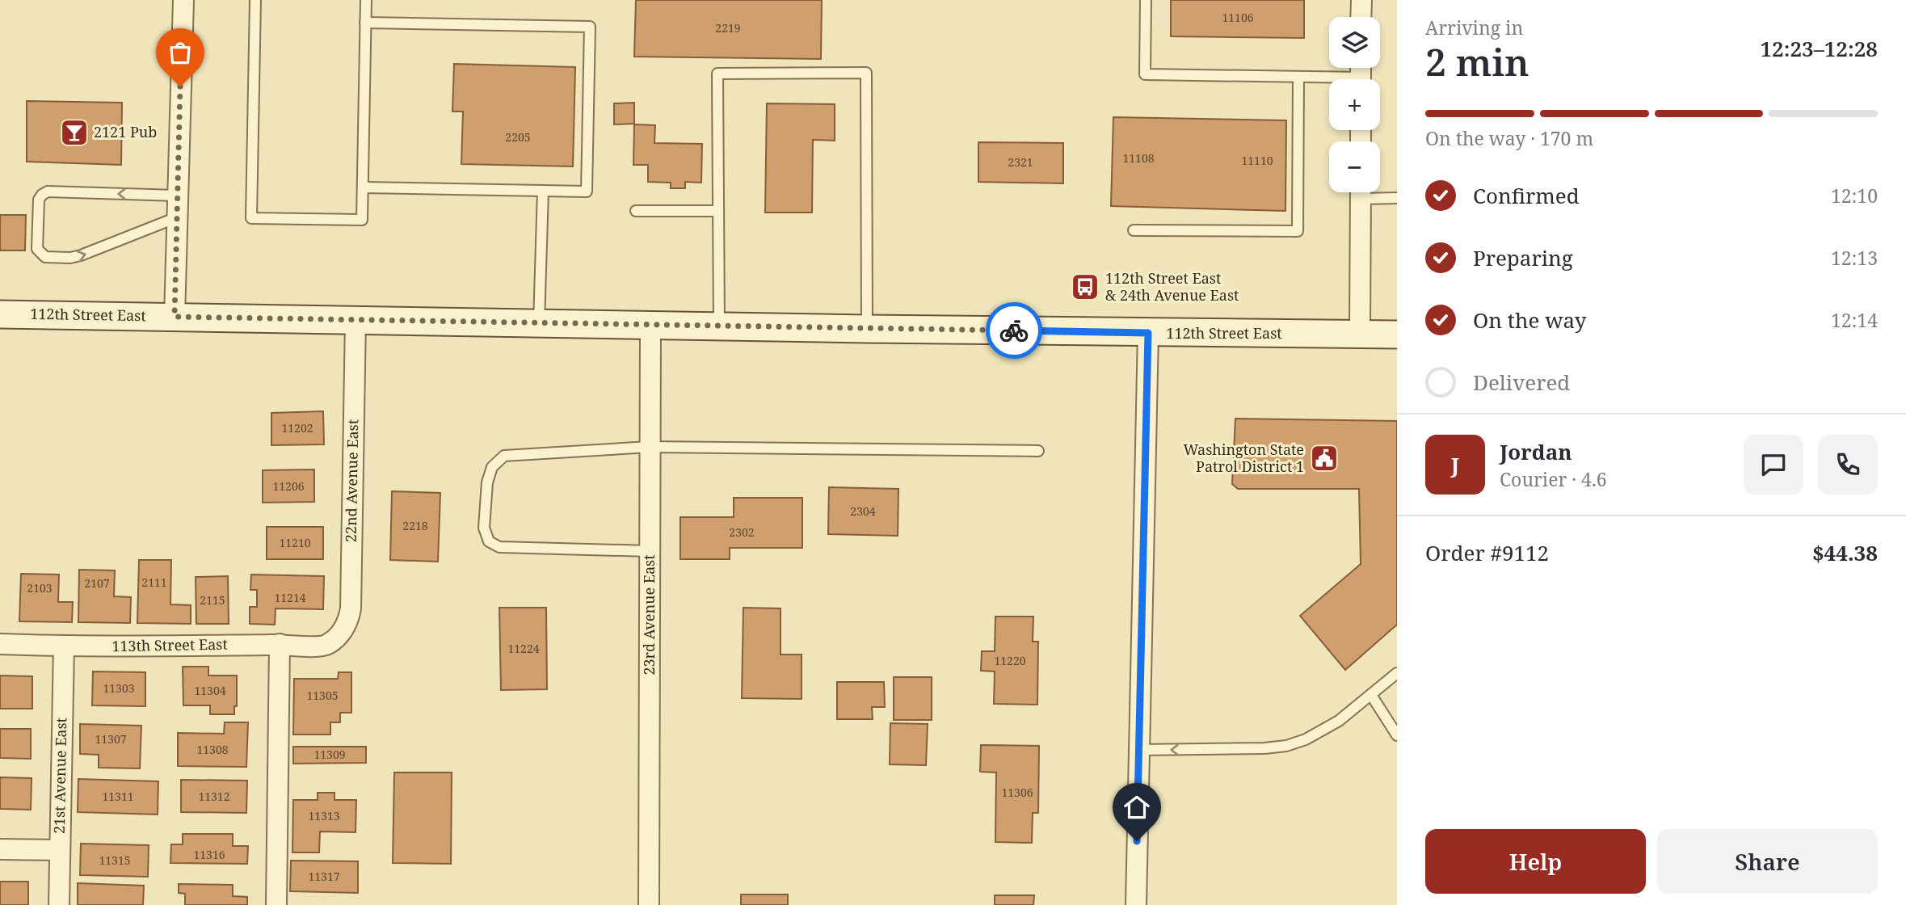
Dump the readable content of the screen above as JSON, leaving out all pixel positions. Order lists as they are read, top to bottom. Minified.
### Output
{"streets":{"main road":["112th Street East"],"street":["22nd Avenue East","23rd Avenue East","113th Street East","21st Avenue East"]},"crossings":[["112th Street East","22nd Avenue East"],["112th Street East","23rd Avenue East"],["22nd Avenue East","113th Street East"],["113th Street East","21st Avenue East"]],"places":{"bar":["2121 Pub"],"bus stop":["112th Street East & 24th Avenue East"],"public building":["Washington State Patrol District 1"]},"house_numbers":["11106","2219","2205","11108","11110","2321","11202","11206","2304","2218","2302","11210","2111","2107","2103","11214","2115","11224","11220","11303","11304","11305","11307","11308","11309","11306","11311","11312","11313","11316","11315","11317"],"page":{"heading":["2 min","Arriving in","12:23–12:28"],"panel":["Jordan","Courier · 4.6","Order #9112","$44.38"],"map_buttons":["+","−"],"bar":"On the way · 170 m","list":[["Confirmed","12:10"],["Preparing","12:13"],["On the way","12:14"],"Delivered"],"round":"J","buttons":["Help","Share"]}}
